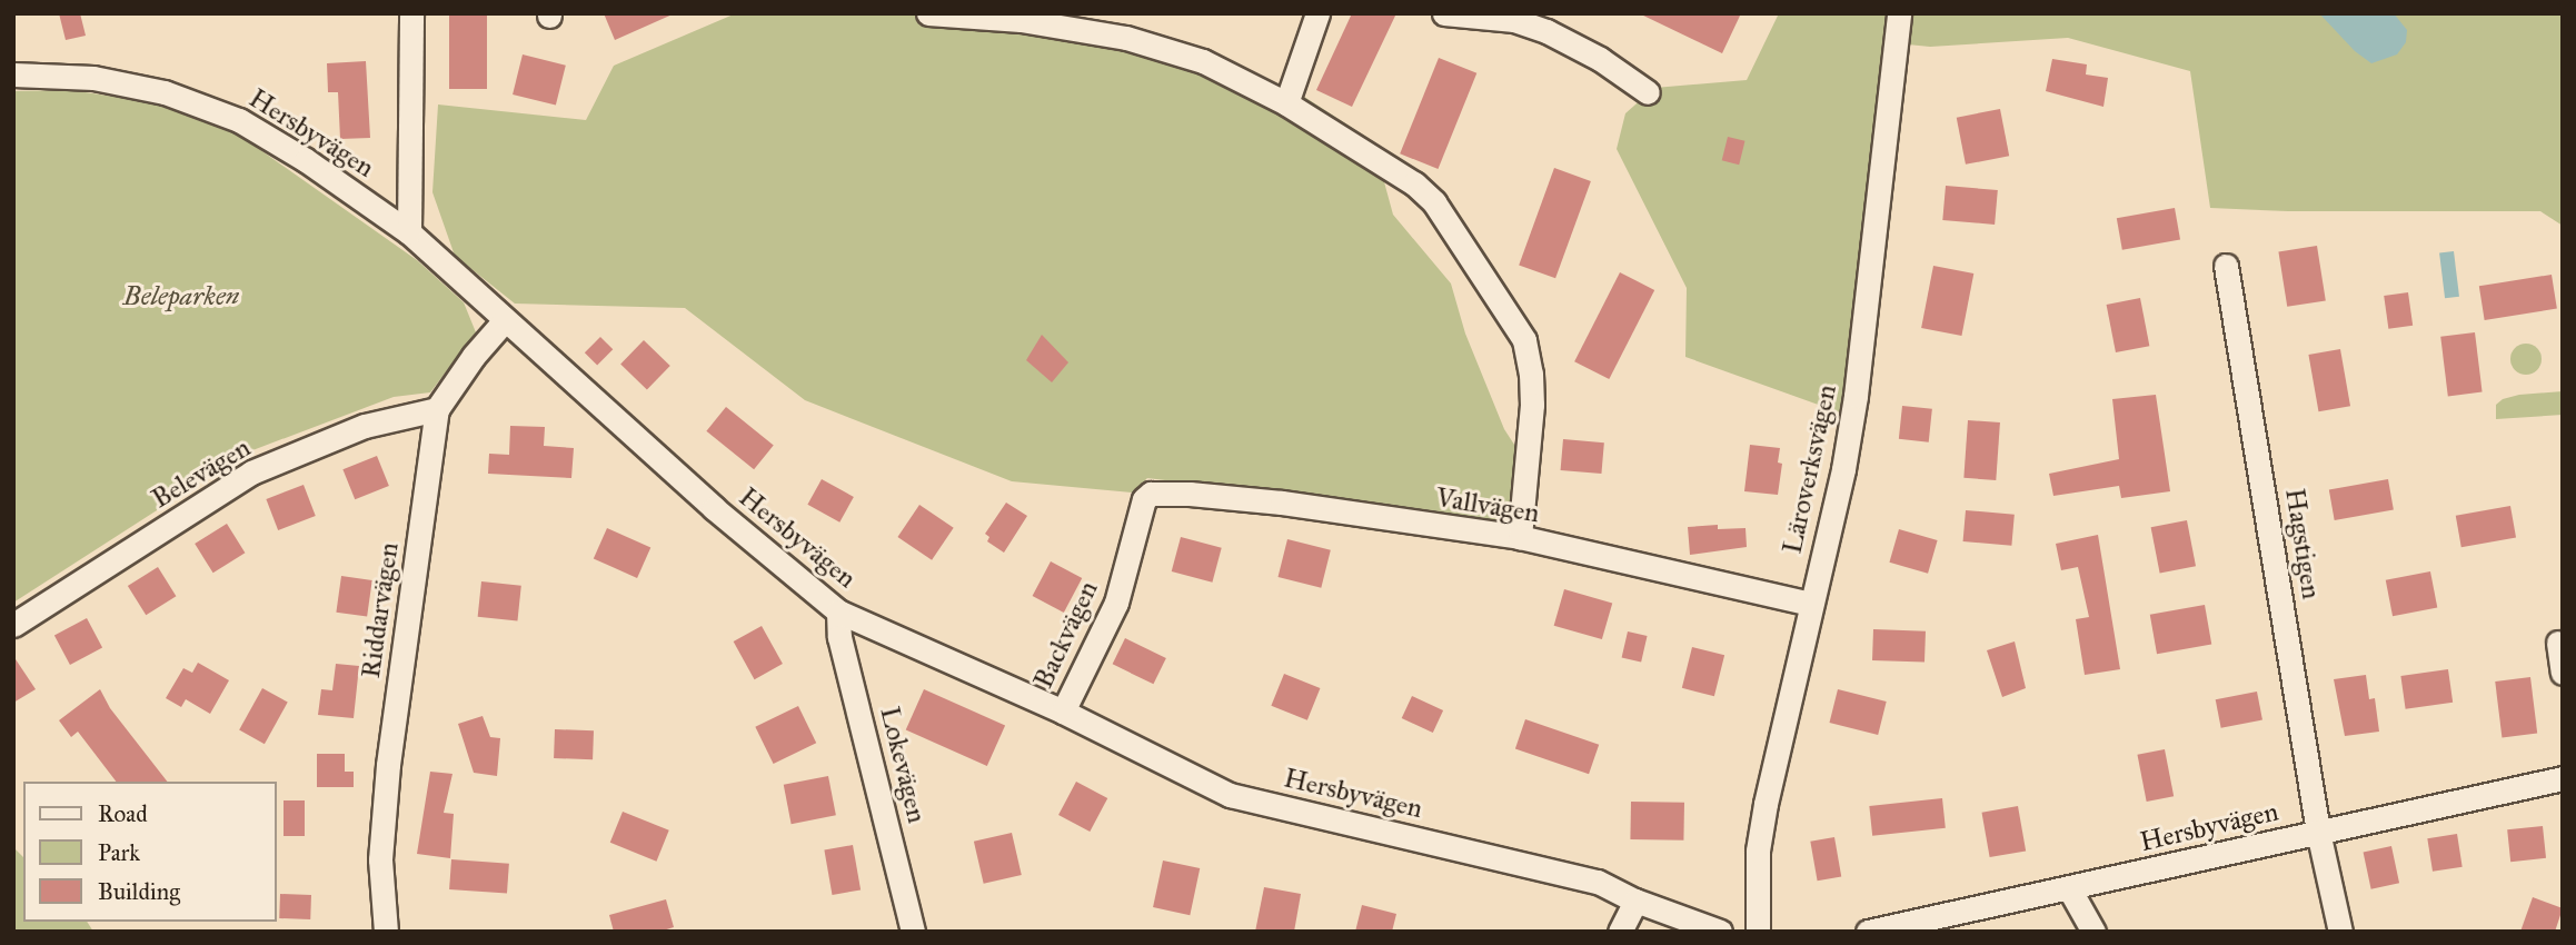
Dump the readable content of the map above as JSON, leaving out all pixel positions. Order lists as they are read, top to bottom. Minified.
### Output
{"streets":{"street":["Hersbyvägen","Läroverksvägen","Belevägen","Vallvägen","Hagstigen","Riddarvägen","Backvägen","Lokevägen"]},"crossings":[["Hersbyvägen","Hagstigen"],["Hersbyvägen","Riddarvägen"],["Hersbyvägen","Backvägen"],["Hersbyvägen","Lokevägen"],["Läroverksvägen","Vallvägen"],["Belevägen","Riddarvägen"],["Vallvägen","Backvägen"]],"parks":["Beleparken"],"legend":["Road","Park","Building"]}
